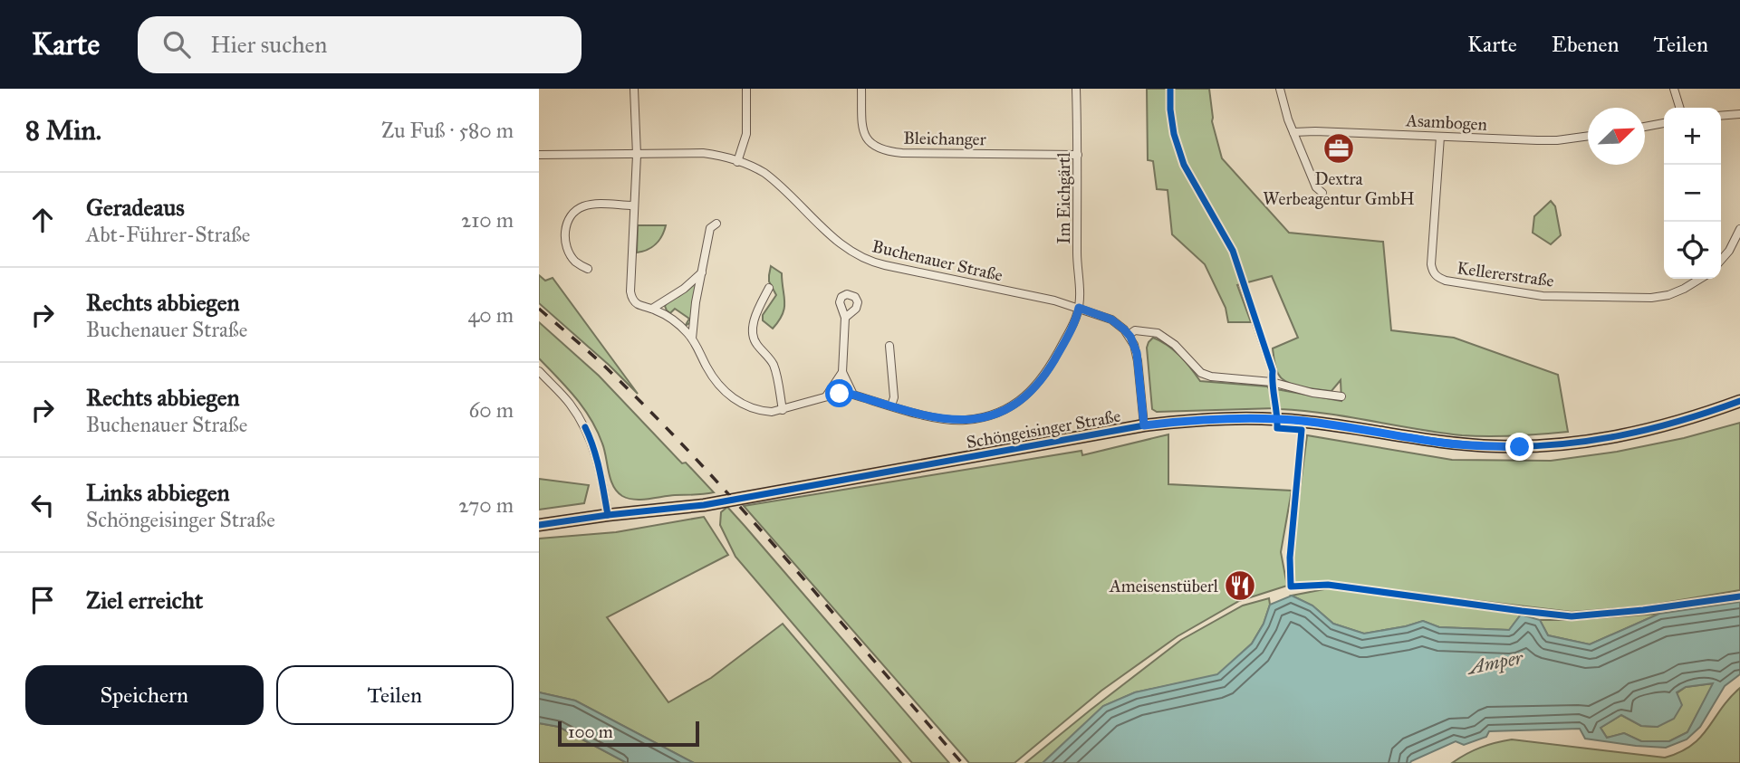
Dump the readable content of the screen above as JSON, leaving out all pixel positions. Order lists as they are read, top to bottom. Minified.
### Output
{"streets":{"main road":["Schöngeisinger Straße"],"street":["Asambogen","Bleichanger","Im Eichgärtl","Buchenauer Straße","Kellererstraße"]},"crossings":[["Asambogen","Kellererstraße"],["Bleichanger","Im Eichgärtl"],["Im Eichgärtl","Buchenauer Straße"]],"water":["Amper"],"places":{"office":["Dextra Werbeagentur GmbH"],"restaurant":["Ameisenstüberl"]},"scale_bar":"100 m","north":"top right","page":{"header":"Karte","search":"Hier suchen","nav":["Karte","Ebenen","Teilen"],"heading":["8 Min.","Zu Fuß · 580 m"],"map_buttons":["+","−"],"list":[["Geradeaus","Abt-Führer-Straße","210 m"],["Rechts abbiegen","Buchenauer Straße","40 m"],["Rechts abbiegen","Buchenauer Straße","60 m"],["Links abbiegen","Schöngeisinger Straße","270 m"],"Ziel erreicht"],"buttons":["Speichern","Teilen"],"scale":"100 m"}}
